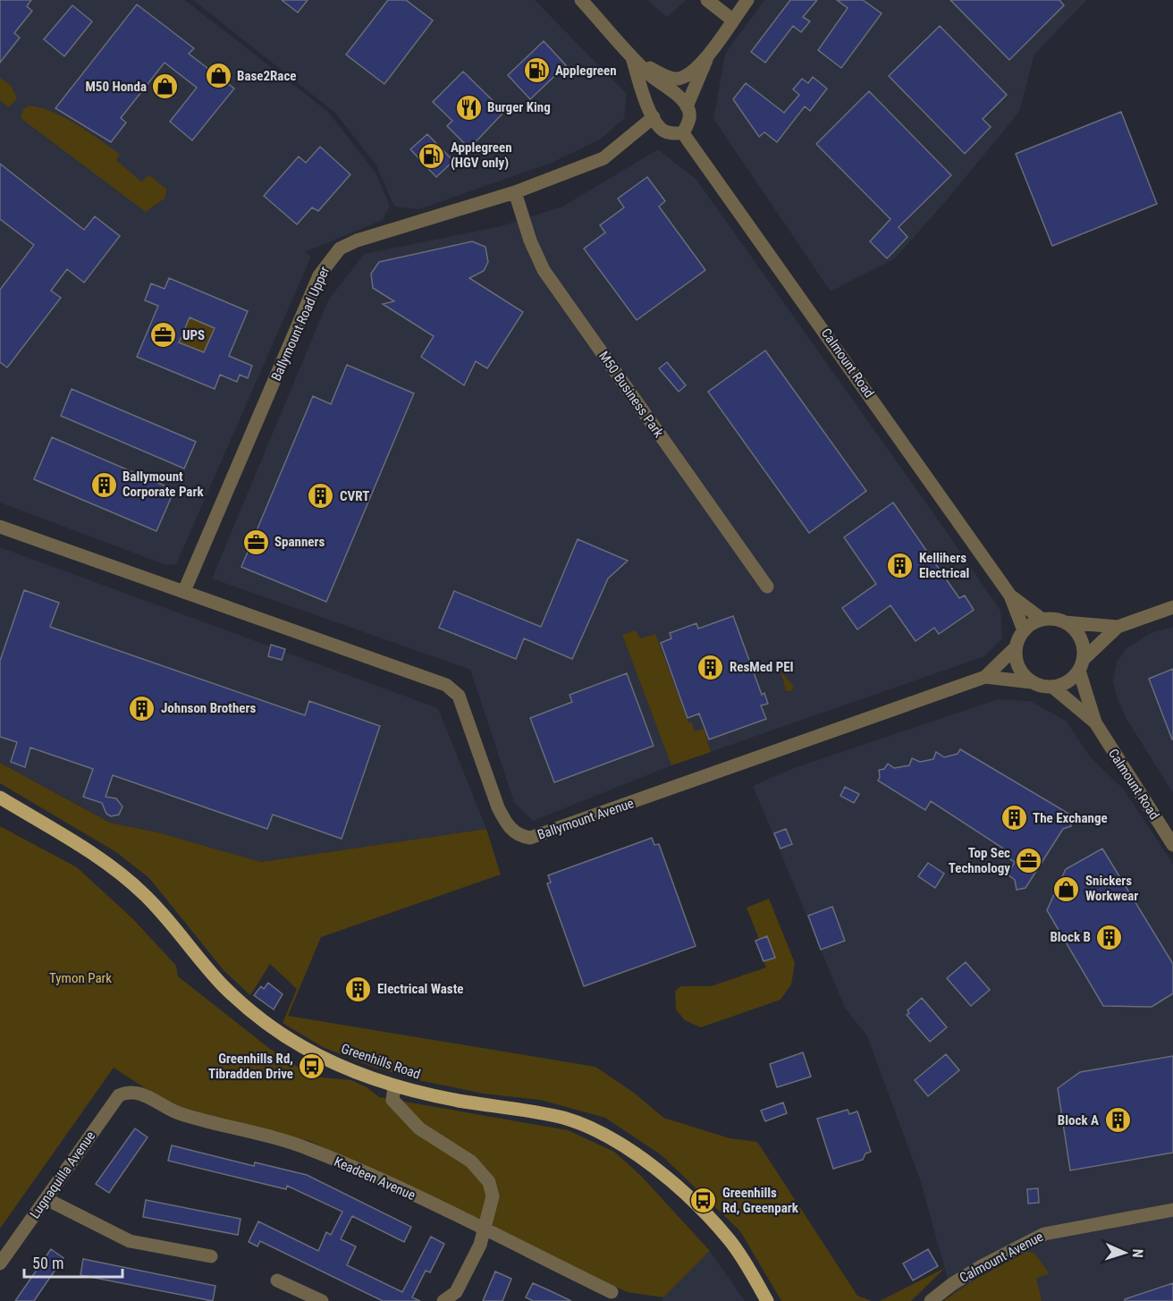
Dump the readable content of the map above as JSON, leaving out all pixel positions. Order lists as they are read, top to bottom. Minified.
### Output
{"streets":{"main road":["Greenhills Road"],"street":["Ballymount Road Upper","Calmount Road","M50 Business Park","Ballymount Avenue","Lugnaquilla Avenue","Keadeen Avenue","Calmount Avenue"]},"crossings":[["Ballymount Road Upper","M50 Business Park"],["Ballymount Road Upper","Ballymount Avenue"],["Calmount Road","Ballymount Avenue"],["Lugnaquilla Avenue","Keadeen Avenue"]],"parks":["Tymon Park"],"places":{"fuel station":["Applegreen","Applegreen (HGV only)"],"shop":["Base2Race","M50 Honda","Snickers Workwear"],"restaurant":["Burger King"],"office":["UPS","Spanners","Top Sec Technology"],"building":["Ballymount Corporate Park","CVRT","Kellihers Electrical","ResMed PEI","Johnson Brothers","The Exchange","Block B","Electrical Waste","Block A"],"bus stop":["Greenhills Rd, Tibradden Drive","Greenhills Rd, Greenpark"]},"scale_bar":"50 m","north":"right"}
